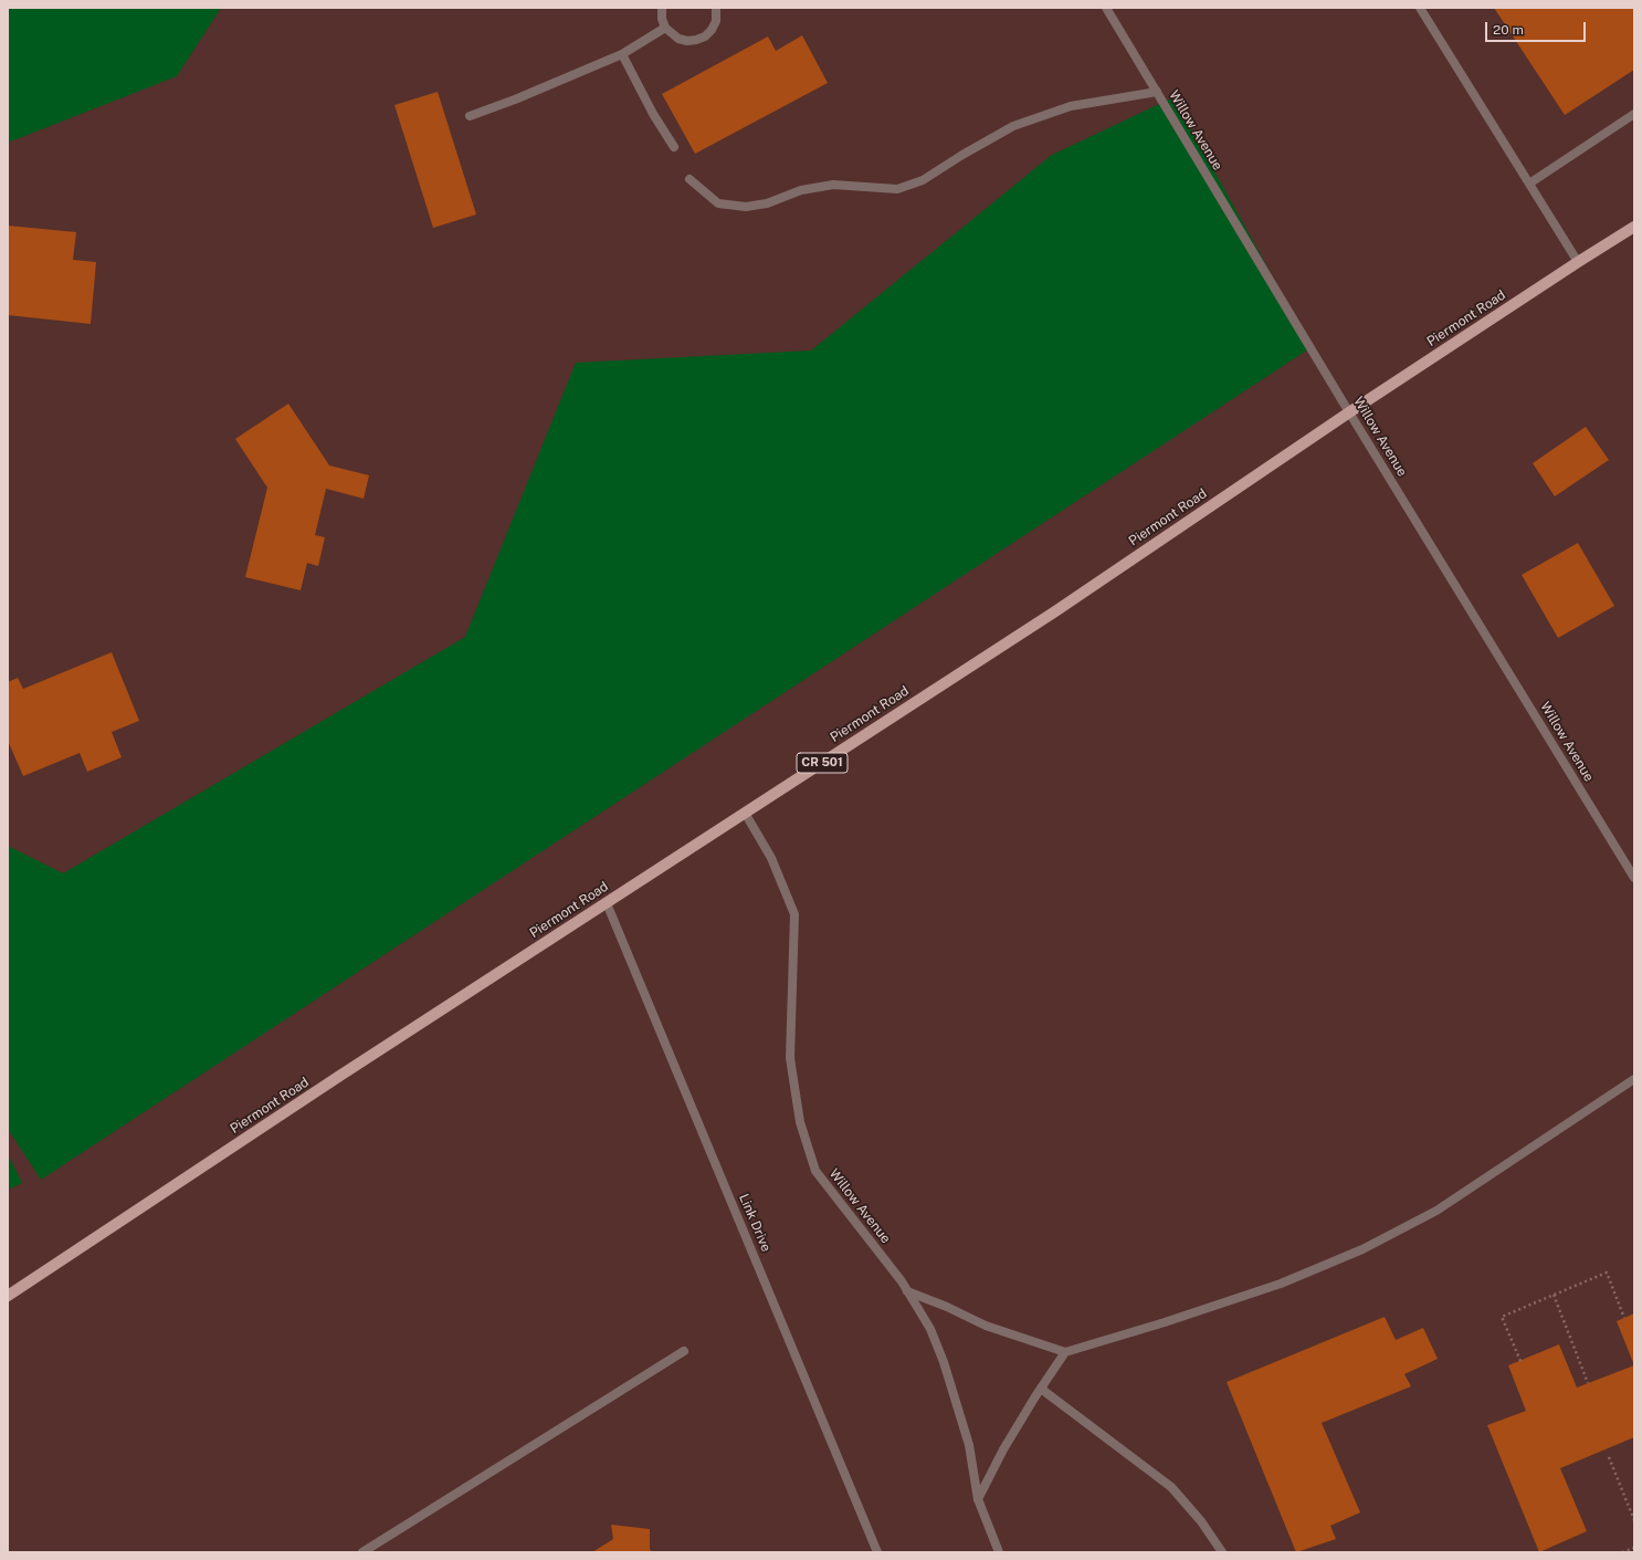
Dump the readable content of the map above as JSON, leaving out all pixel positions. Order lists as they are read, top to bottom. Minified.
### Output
{"streets":{"main road":["Piermont Road","CR 501"],"street":["Willow Avenue","Link Drive"]},"crossings":[["Willow Avenue","Piermont Road"],["Piermont Road","Link Drive"]],"scale_bar":"20 m"}
